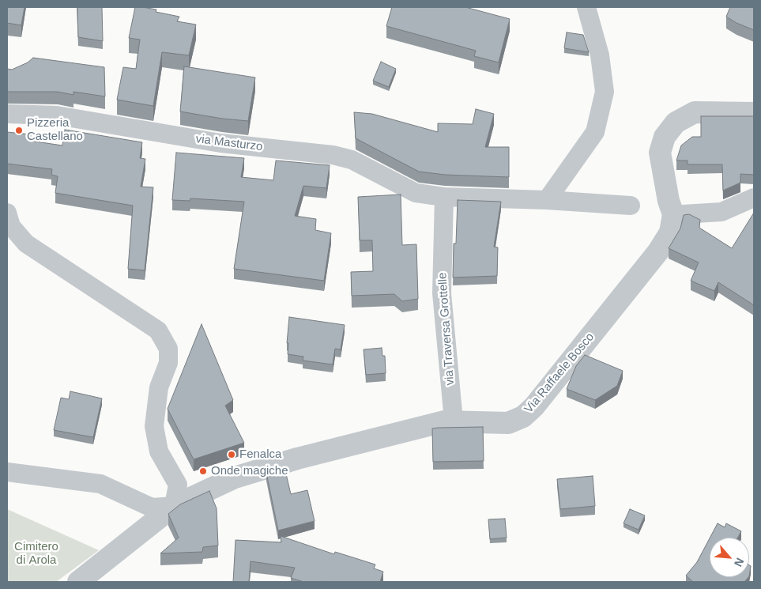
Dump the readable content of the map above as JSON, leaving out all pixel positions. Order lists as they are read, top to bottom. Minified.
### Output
{"streets":{"street":["via Masturzo","via Traversa Grottelle","Via Raffaele Bosco"]},"crossings":[["via Masturzo","via Traversa Grottelle"],["via Traversa Grottelle","Via Raffaele Bosco"]],"parks":["Cimitero di Arola"],"places":["Pizzeria Castellano","Fenalca","Onde magiche"],"north":"bottom right"}
